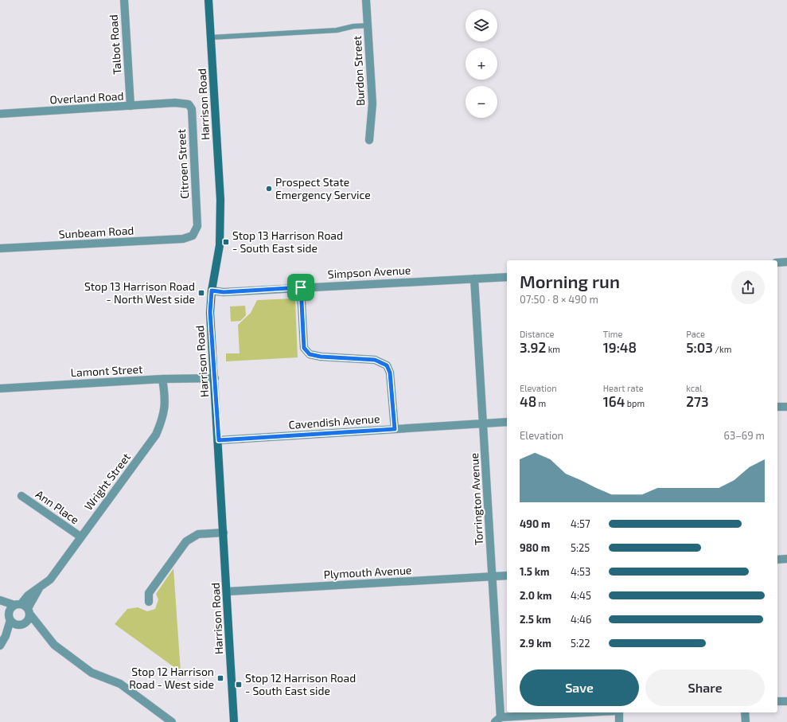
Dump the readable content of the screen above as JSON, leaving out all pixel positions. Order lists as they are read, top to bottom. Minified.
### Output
{"streets":{"street":["Talbot Road","Burdon Street","Overland Road","Harrison Road","Citroen Street","Sunbeam Road","Simpson Avenue","Lamont Street","Cavendish Avenue","Wright Street","Torrington Avenue","Ann Place","Plymouth Avenue"]},"crossings":[["Talbot Road","Overland Road"],["Overland Road","Citroen Street"],["Harrison Road","Simpson Avenue"],["Harrison Road","Lamont Street"],["Harrison Road","Cavendish Avenue"],["Harrison Road","Plymouth Avenue"],["Citroen Street","Sunbeam Road"],["Simpson Avenue","Torrington Avenue"],["Lamont Street","Wright Street"],["Cavendish Avenue","Torrington Avenue"],["Wright Street","Ann Place"],["Torrington Avenue","Plymouth Avenue"]],"places":{"other":["Prospect State Emergency Service"],"transit":["Stop 13 Harrison Road - South East side","Stop 13 Harrison Road - North West side","Stop 12 Harrison Road - West side","Stop 12 Harrison Road - South East side"]},"page":{"map_buttons":["+","−"],"heading":["Morning run","07:50 · 8 × 490 m"],"stats":[["Distance","3.92 km"],["Time","19:48"],["Pace","5:03 /km"],["Elevation","48 m"],["Heart rate","164 bpm"],["kcal","273"]],"chart":["Elevation","63–69 m"],"list":[{"name":"490 m","note":"4:57"},{"name":"980 m","note":"5:25"},{"name":"1.5 km","note":"4:53"},{"name":"2.0 km","note":"4:45"},{"name":"2.5 km","note":"4:46"},{"name":"2.9 km","note":"5:22"}],"buttons":["Save","Share"]}}
